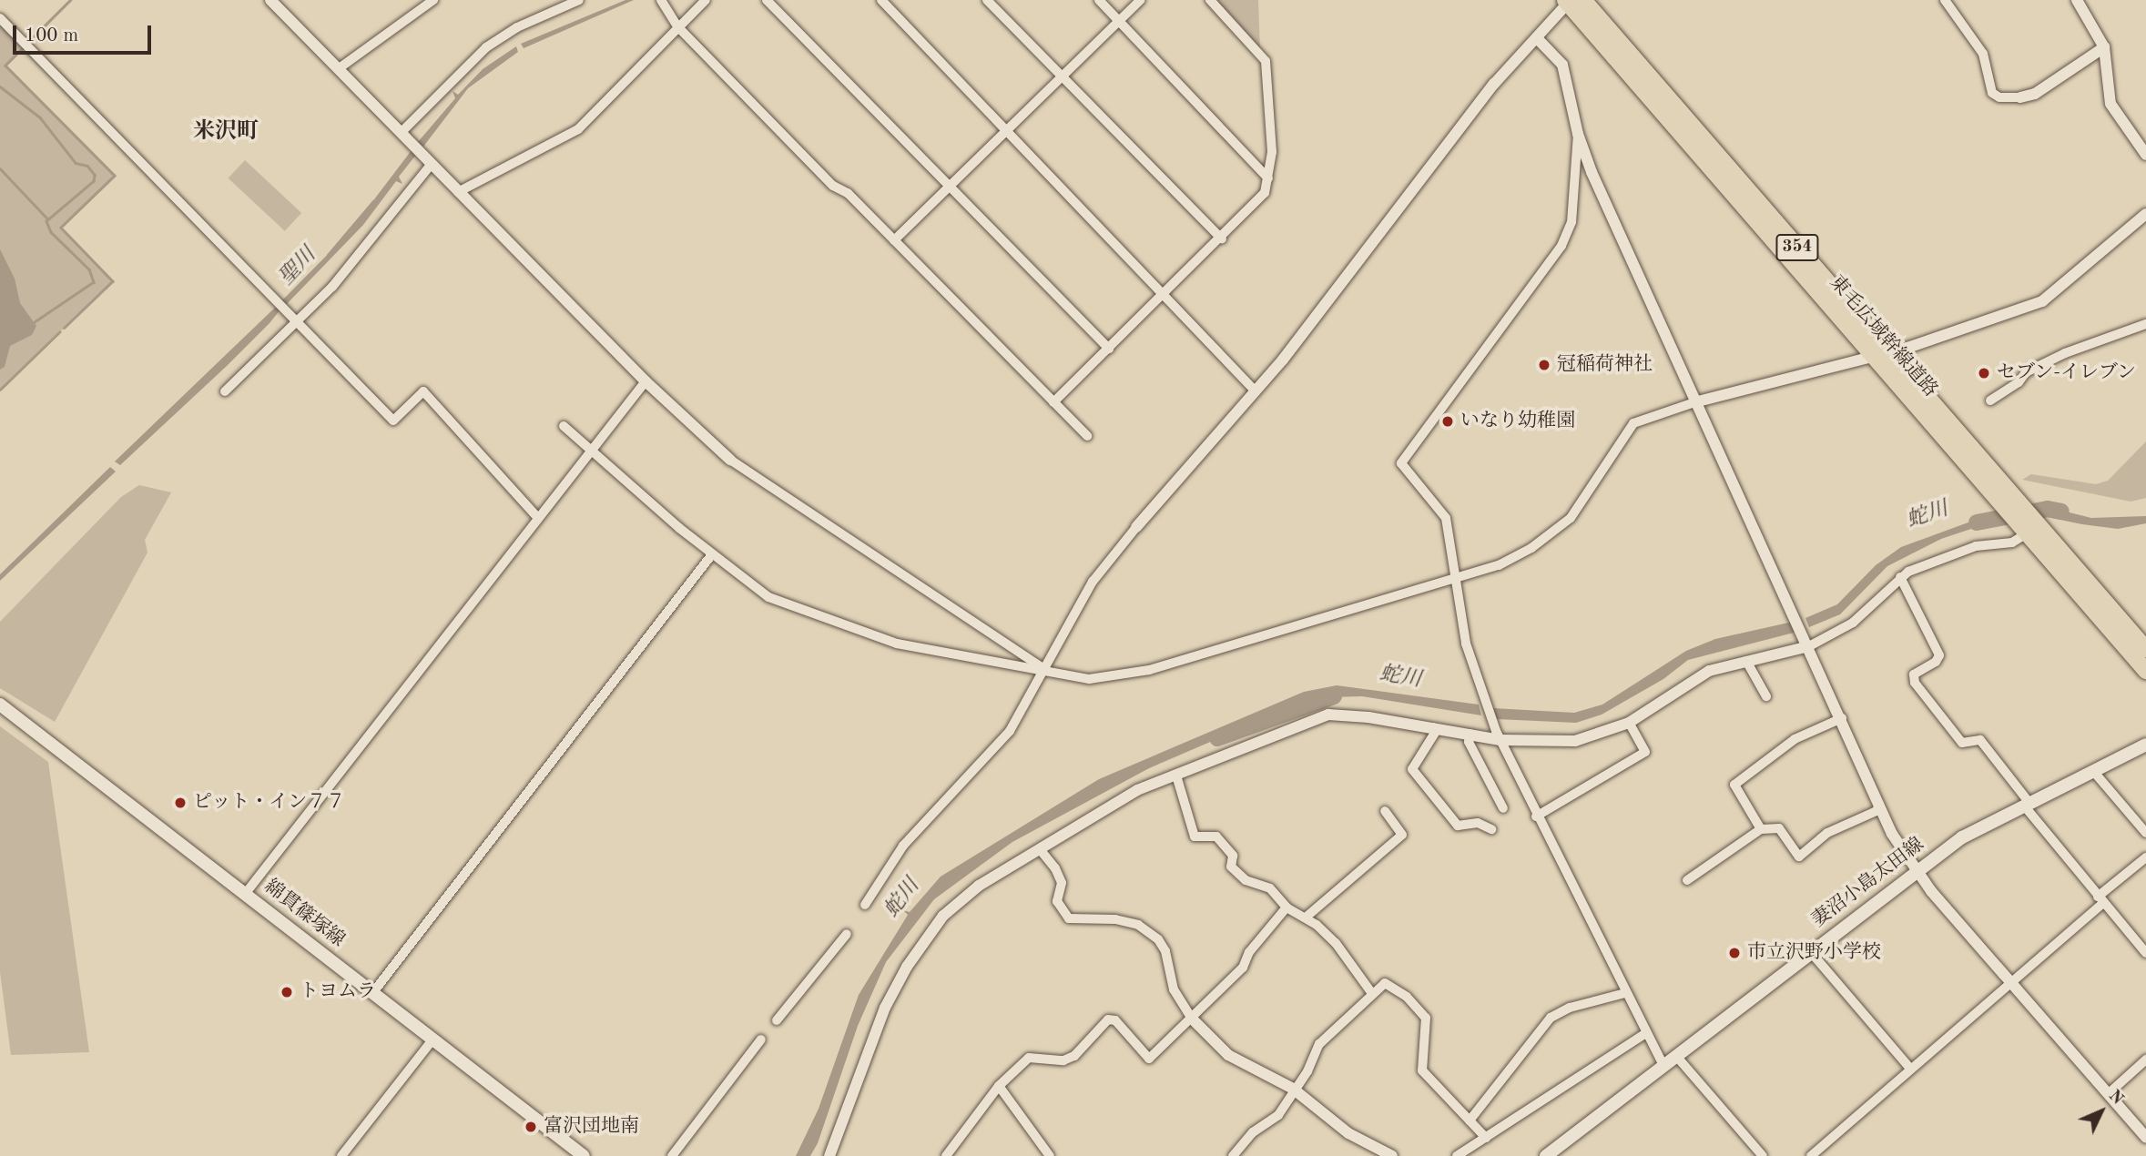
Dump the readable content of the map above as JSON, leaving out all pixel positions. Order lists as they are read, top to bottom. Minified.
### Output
{"streets":{"highway":["354","東毛広域幹線道路"],"main road":["妻沼小島太田線","綿貫篠塚線"]},"districts":["米沢町"],"water":["聖川","蛇川"],"places":["冠稲荷神社","セブン-イレブン","いなり幼稚園","ピット・イン７７","市立沢野小学校","トヨムラ","富沢団地南"],"scale_bar":"100 m","north":"top right"}
